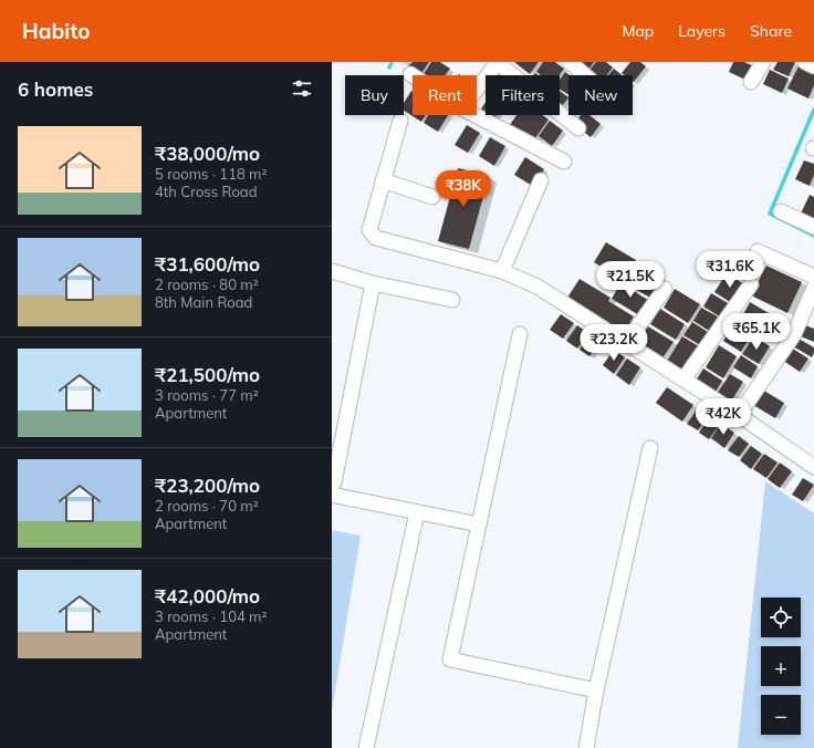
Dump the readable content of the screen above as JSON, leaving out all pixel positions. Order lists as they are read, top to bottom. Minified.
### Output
{"page":{"header":"Habito","nav":["Map","Layers","Share"],"heading":"6 homes","chip":["Buy","Rent","Filters","New"],"list":[{"name":"₹38,000/mo","note":"5 rooms · 118 m² · 4th Cross Road"},{"name":"₹31,600/mo","note":"2 rooms · 80 m² · 8th Main Road"},{"name":"₹21,500/mo","note":"3 rooms · 77 m² · Apartment"},{"name":"₹23,200/mo","note":"2 rooms · 70 m² · Apartment"},{"name":"₹42,000/mo","note":"3 rooms · 104 m² · Apartment"}],"price":["₹38K","₹31.6K","₹21.5K","₹65.1K","₹23.2K","₹42K"],"map_buttons":["+","−"]}}
